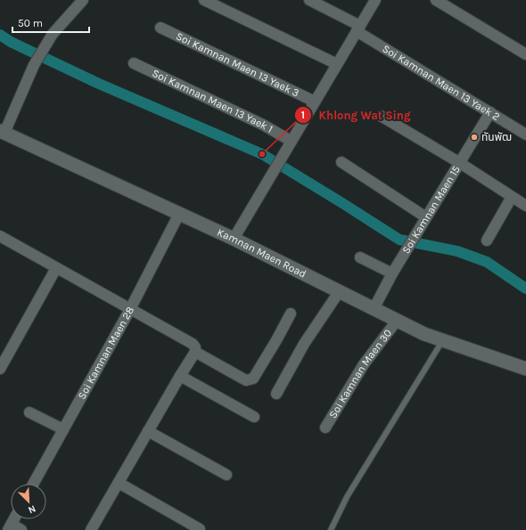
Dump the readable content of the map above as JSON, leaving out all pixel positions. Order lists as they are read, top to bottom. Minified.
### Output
{"streets":{"street":["Soi Kamnan Maen 13 Yaek 3","Soi Kamnan Maen 13 Yaek 2","Soi Kamnan Maen 13 Yaek 1","Soi Kamnan Maen 15","Kamnan Maen Road","Soi Kamnan Maen 28","Soi Kamnan Maen 30"]},"crossings":[["Soi Kamnan Maen 13 Yaek 2","Soi Kamnan Maen 15"],["Soi Kamnan Maen 15","Kamnan Maen Road"],["Kamnan Maen Road","Soi Kamnan Maen 28"],["Kamnan Maen Road","Soi Kamnan Maen 30"]],"places":["ทันพัฒ","Khlong Wat Sing"],"scale_bar":"50 m","north":"bottom right"}
